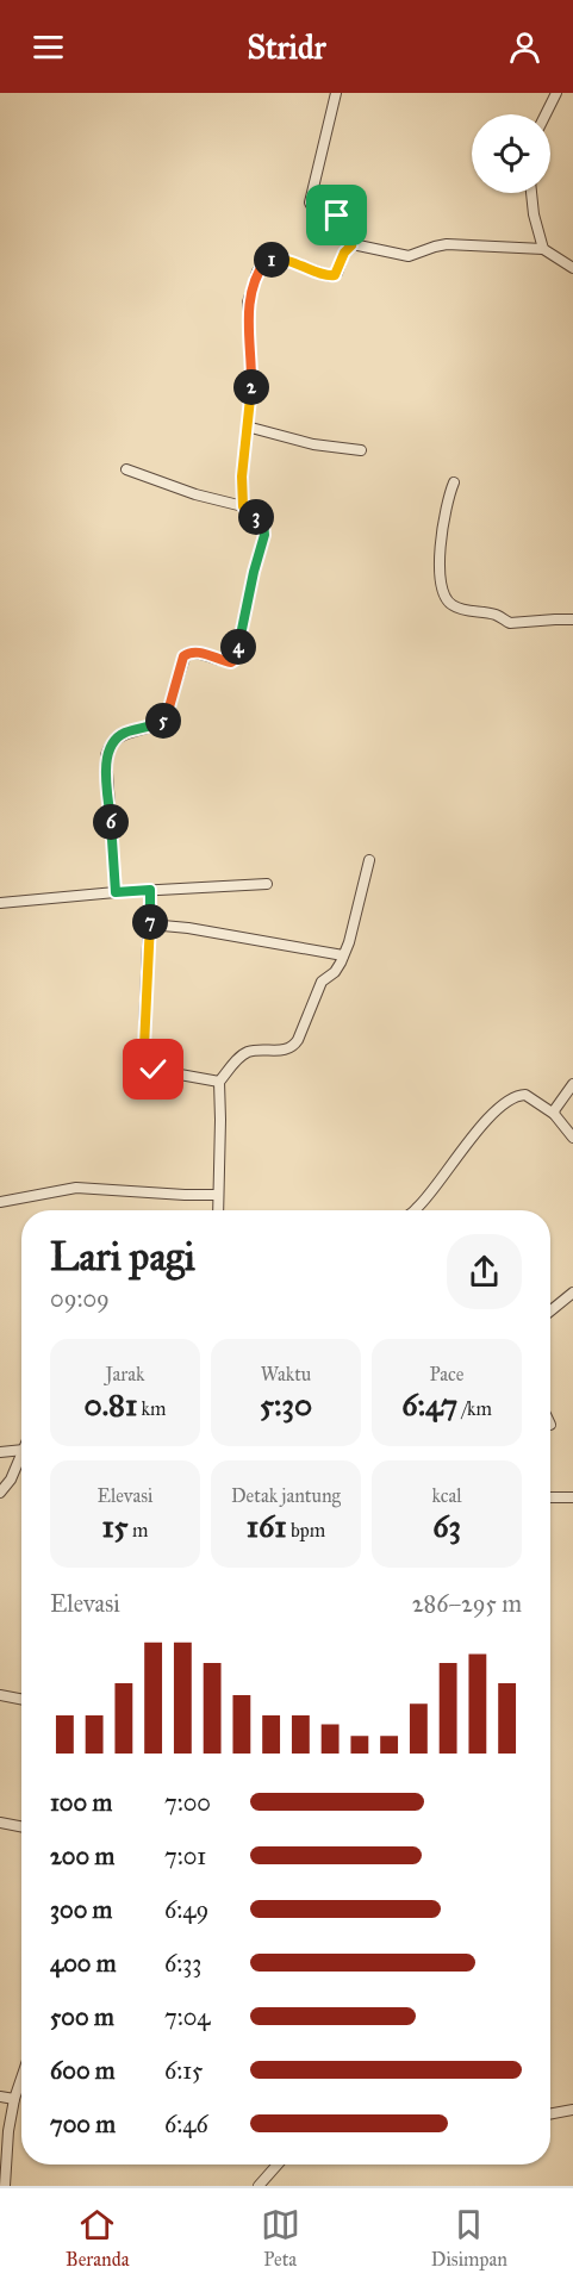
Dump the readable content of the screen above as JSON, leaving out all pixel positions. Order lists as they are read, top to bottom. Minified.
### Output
{"page":{"header":"Stridr","pins":["1","2","3","4","5","6","7"],"heading":["Lari pagi","09:09"],"stats":[["Jarak","0.81 km"],["Waktu","5:30"],["Pace","6:47 /km"],["Elevasi","15 m"],["Detak jantung","161 bpm"],["kcal","63"]],"chart":["Elevasi","286–295 m"],"list":[{"name":"100 m","note":"7:00"},{"name":"200 m","note":"7:01"},{"name":"300 m","note":"6:49"},{"name":"400 m","note":"6:33"},{"name":"500 m","note":"7:04"},{"name":"600 m","note":"6:15"},{"name":"700 m","note":"6:46"}],"tabs":["Beranda","Peta","Disimpan"]}}
